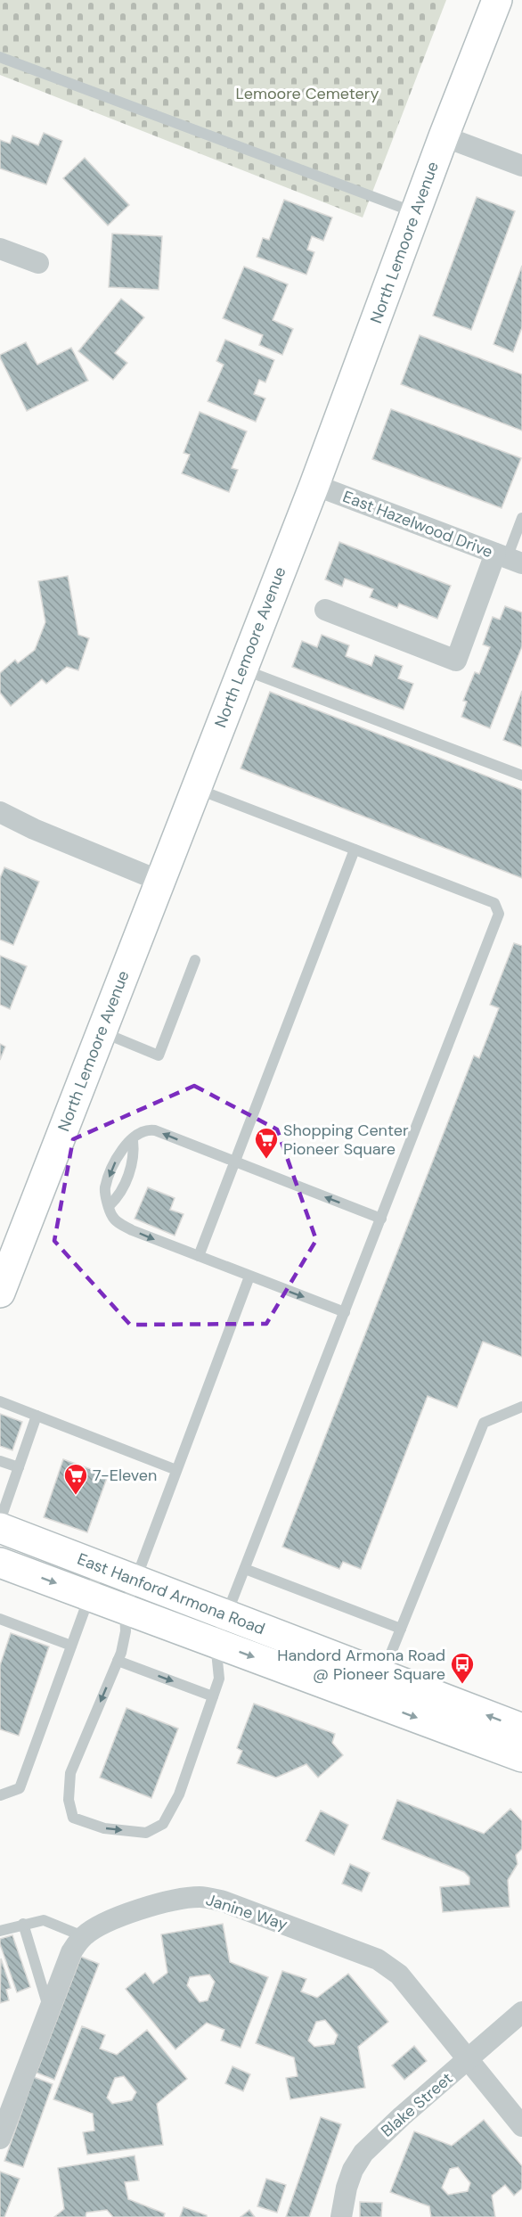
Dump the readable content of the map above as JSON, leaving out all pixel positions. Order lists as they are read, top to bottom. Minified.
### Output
{"streets":{"main road":["North Lemoore Avenue","East Hanford Armona Road"],"street":["East Hazelwood Drive","Janine Way","Blake Street"]},"crossings":[["North Lemoore Avenue","East Hazelwood Drive"],["Janine Way","Blake Street"]],"parks":["Lemoore Cemetery"],"places":{"supermarket":["Shopping Center Pioneer Square","7-Eleven"],"bus stop":["Handord Armona Road @ Pioneer Square"]}}
